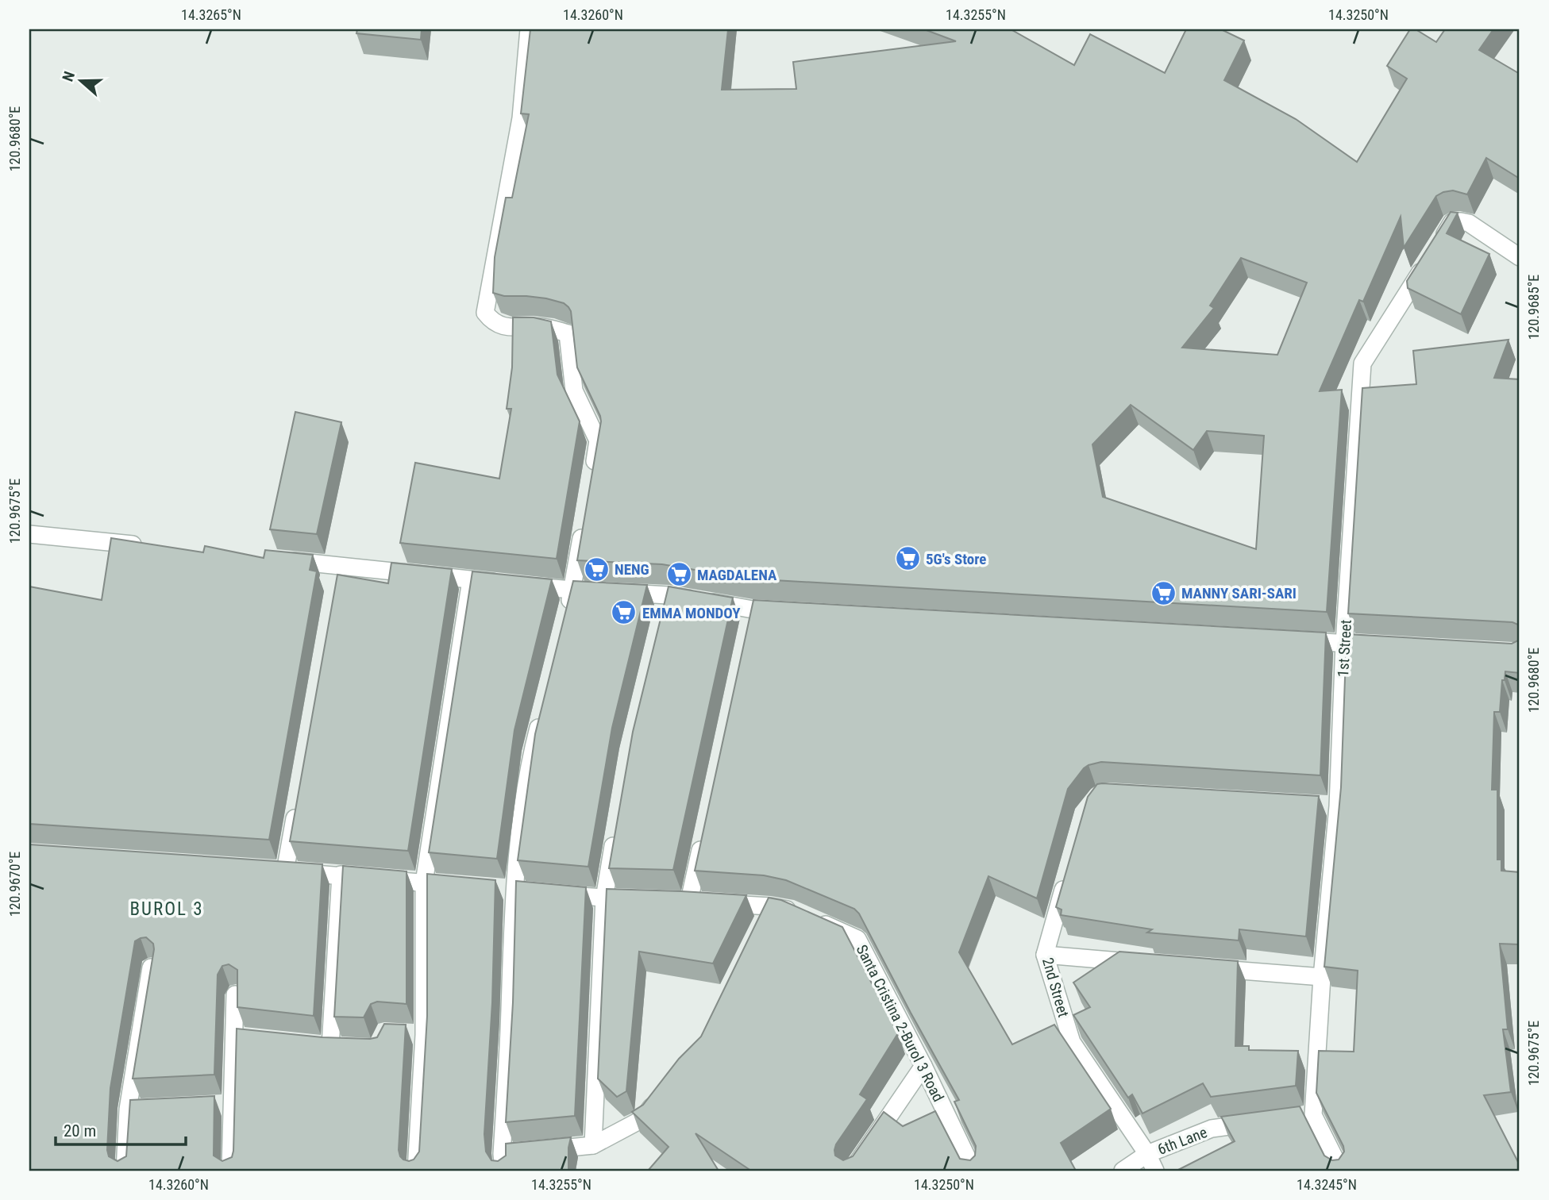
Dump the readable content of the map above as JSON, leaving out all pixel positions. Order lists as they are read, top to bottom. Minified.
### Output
{"streets":{"street":["1st Street","2nd Street","Santa Cristina 2-Burol 3 Road","6th Lane"]},"crossings":[["2nd Street","6th Lane"]],"districts":["BUROL 3"],"places":{"supermarket":["5G's Store","NENG","MAGDALENA","MANNY SARI-SARI","EMMA MONDOY"]},"scale_bar":"20 m","north":"left","coordinates":["14.3265°N","14.3260°N","14.3255°N","14.3250°N","120.9680°E","120.9685°E","120.9675°E","120.9670°E","14.3245°N"]}
